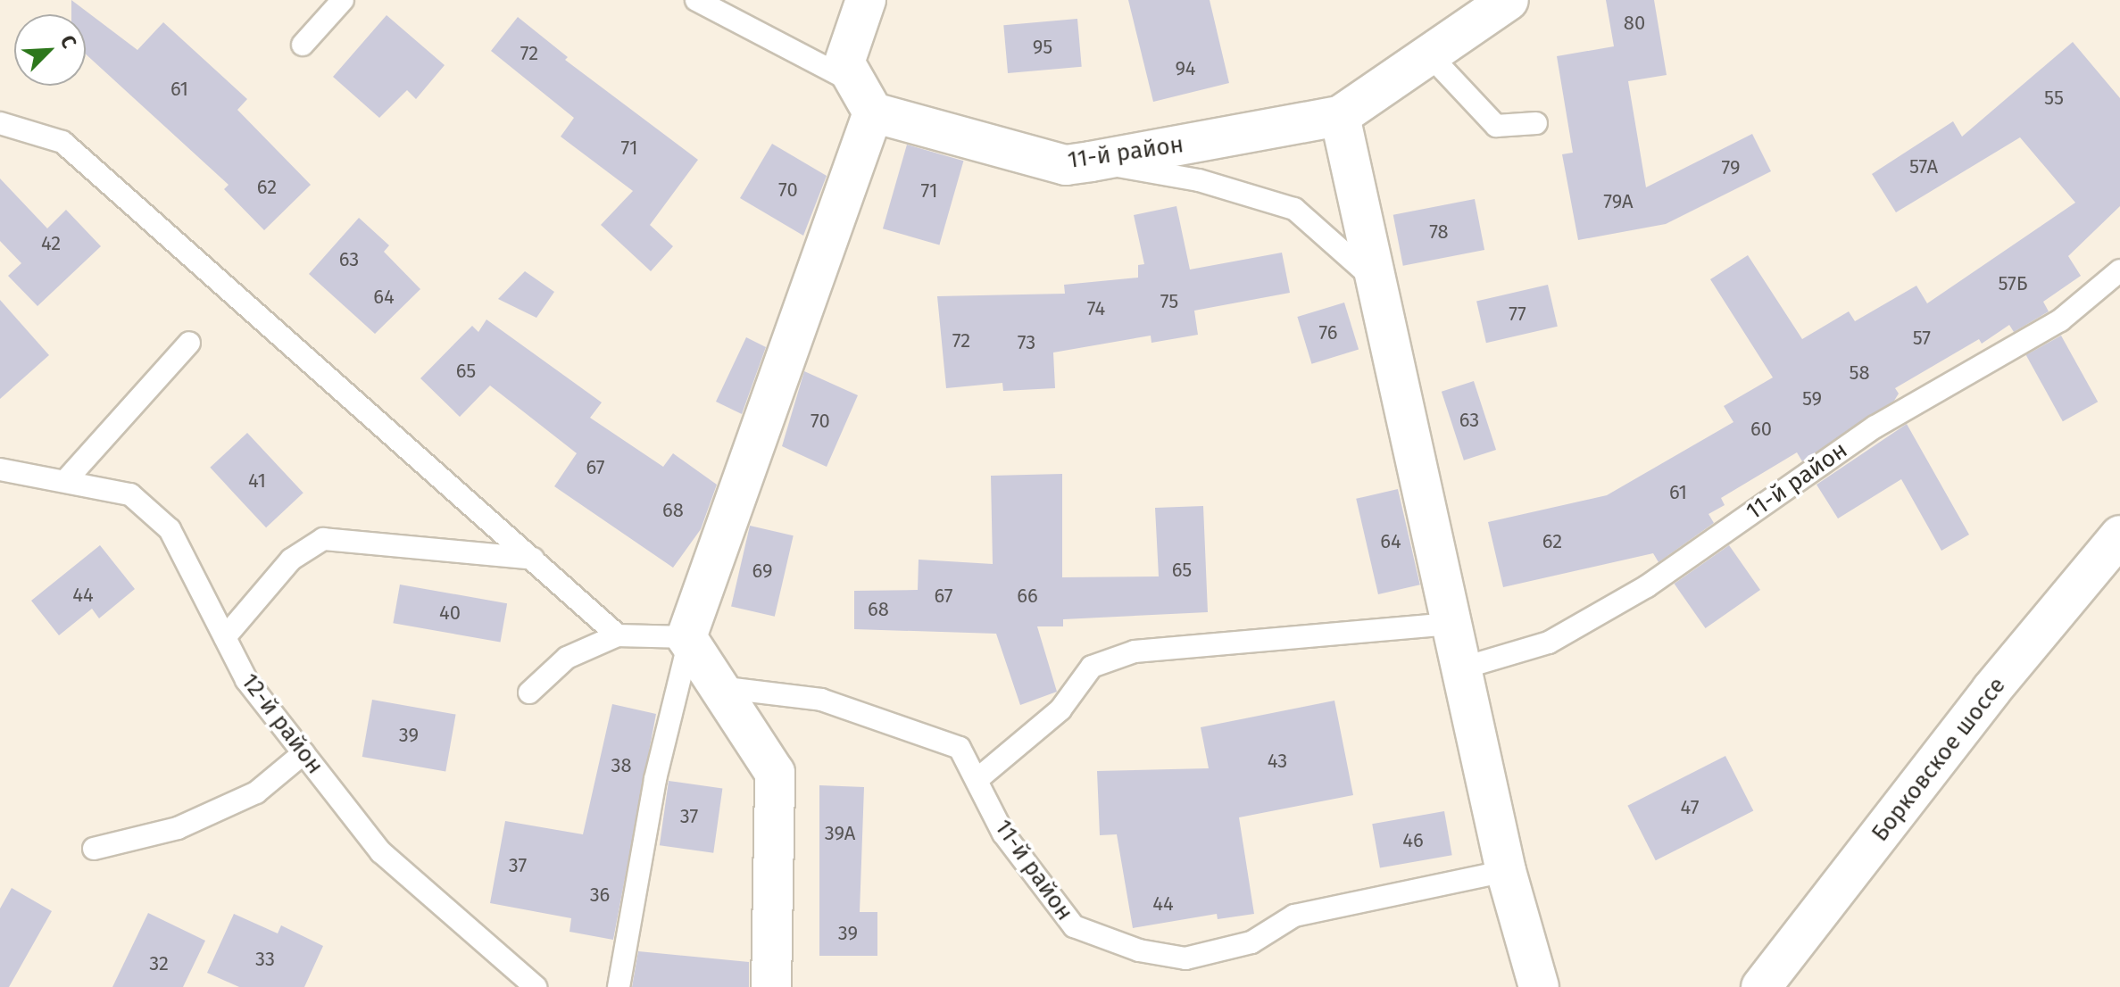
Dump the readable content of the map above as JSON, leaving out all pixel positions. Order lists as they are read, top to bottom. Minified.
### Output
{"streets":{"street":["11-й район","Борковское шоссе"],"lane":["12-й район"]},"house_numbers":["80","95","72","94","61","55","71","57А","79","62","70","71","79А","78","42","63","57Б","64","75","74","77","76","57","72","73","65","58","59","63","70","60","67","41","61","68","64","62","65","69","44","67","66","68","40","39","43","38","47","37","39А","46","37","36","44","39","33","32"],"north":"top right"}
